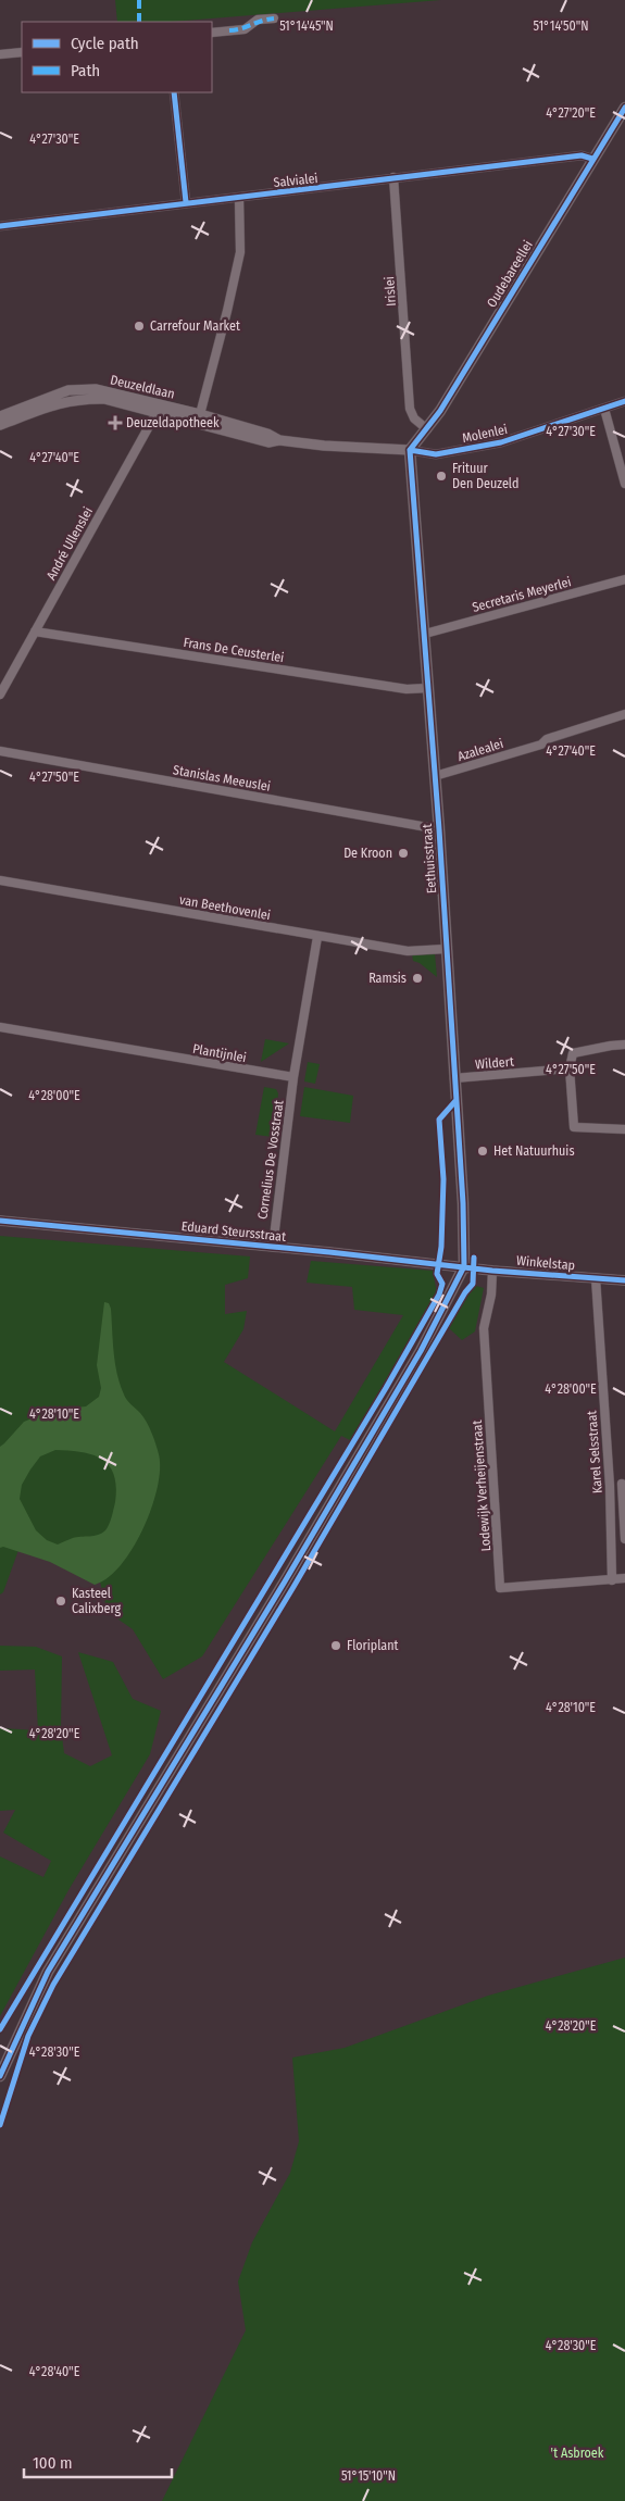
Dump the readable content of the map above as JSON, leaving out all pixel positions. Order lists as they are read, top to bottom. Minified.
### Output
{"streets":{"main road":["Oudebareellei","Eethuisstraat"],"street":["Salvialei","Irislei","Deuzeldlaan","Molenlei","André Ullenslei","Secretaris Meyerlei","Frans De Ceusterlei","Azalealei","Stanislas Meeuslei","van Beethovenlei","Plantijnlei","Wildert","Cornelius De Vosstraat","Eduard Steursstraat","Winkelstap","Karel Selsstraat","Lodewijk Verheijenstraat"]},"crossings":[["Salvialei","Oudebareellei"],["Salvialei","Irislei"],["Oudebareellei","Irislei"],["Oudebareellei","Deuzeldlaan"],["Oudebareellei","Molenlei"],["Oudebareellei","Eethuisstraat"],["Deuzeldlaan","Molenlei"],["Deuzeldlaan","André Ullenslei"],["Deuzeldlaan","Eethuisstraat"],["Molenlei","Eethuisstraat"],["André Ullenslei","Frans De Ceusterlei"],["Secretaris Meyerlei","Eethuisstraat"],["Frans De Ceusterlei","Eethuisstraat"],["Azalealei","Eethuisstraat"],["Stanislas Meeuslei","Eethuisstraat"],["Eethuisstraat","van Beethovenlei"],["Eethuisstraat","Wildert"],["Eethuisstraat","Eduard Steursstraat"],["Eethuisstraat","Winkelstap"],["Plantijnlei","Cornelius De Vosstraat"],["Cornelius De Vosstraat","Eduard Steursstraat"],["Eduard Steursstraat","Winkelstap"],["Winkelstap","Karel Selsstraat"],["Winkelstap","Lodewijk Verheijenstraat"],["Karel Selsstraat","Lodewijk Verheijenstraat"]],"parks":["'t Asbroek"],"places":{"other":["Carrefour Market","Frituur Den Deuzeld","De Kroon","Ramsis","Het Natuurhuis","Kasteel Calixberg","Floriplant"],"health":["Deuzeldapotheek"]},"legend":["Cycle path","Path"],"scale_bar":"100 m","coordinates":["51°14'45\"N","51°14'50\"N","4°27'20\"E","4°27'30\"E","4°27'40\"E","4°27'50\"E","4°28'00\"E","4°28'10\"E","4°28'20\"E","4°28'30\"E","4°28'40\"E","51°15'10\"N"]}
